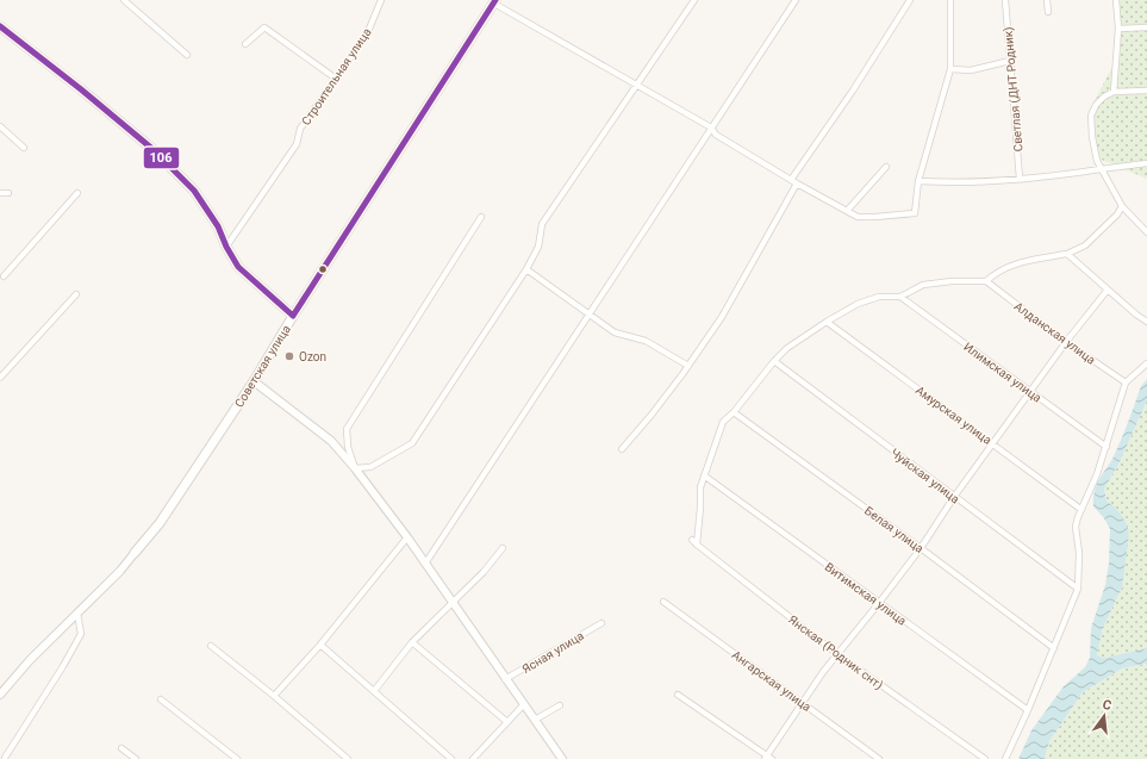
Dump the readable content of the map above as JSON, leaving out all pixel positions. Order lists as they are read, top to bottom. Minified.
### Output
{"streets":{"main road":["Советская улица"],"street":["Строительная улица","Светлая (ДНТ Родник)","Алданская улица","Илимская улица","Амурская улица","Чуйская улица","Белая улица","Витимская улица","Ясная улица","Янская (Родник снт)","Ангарская улица"]},"places":["Ozon"],"lines":["transit line 106"],"north":"top"}
